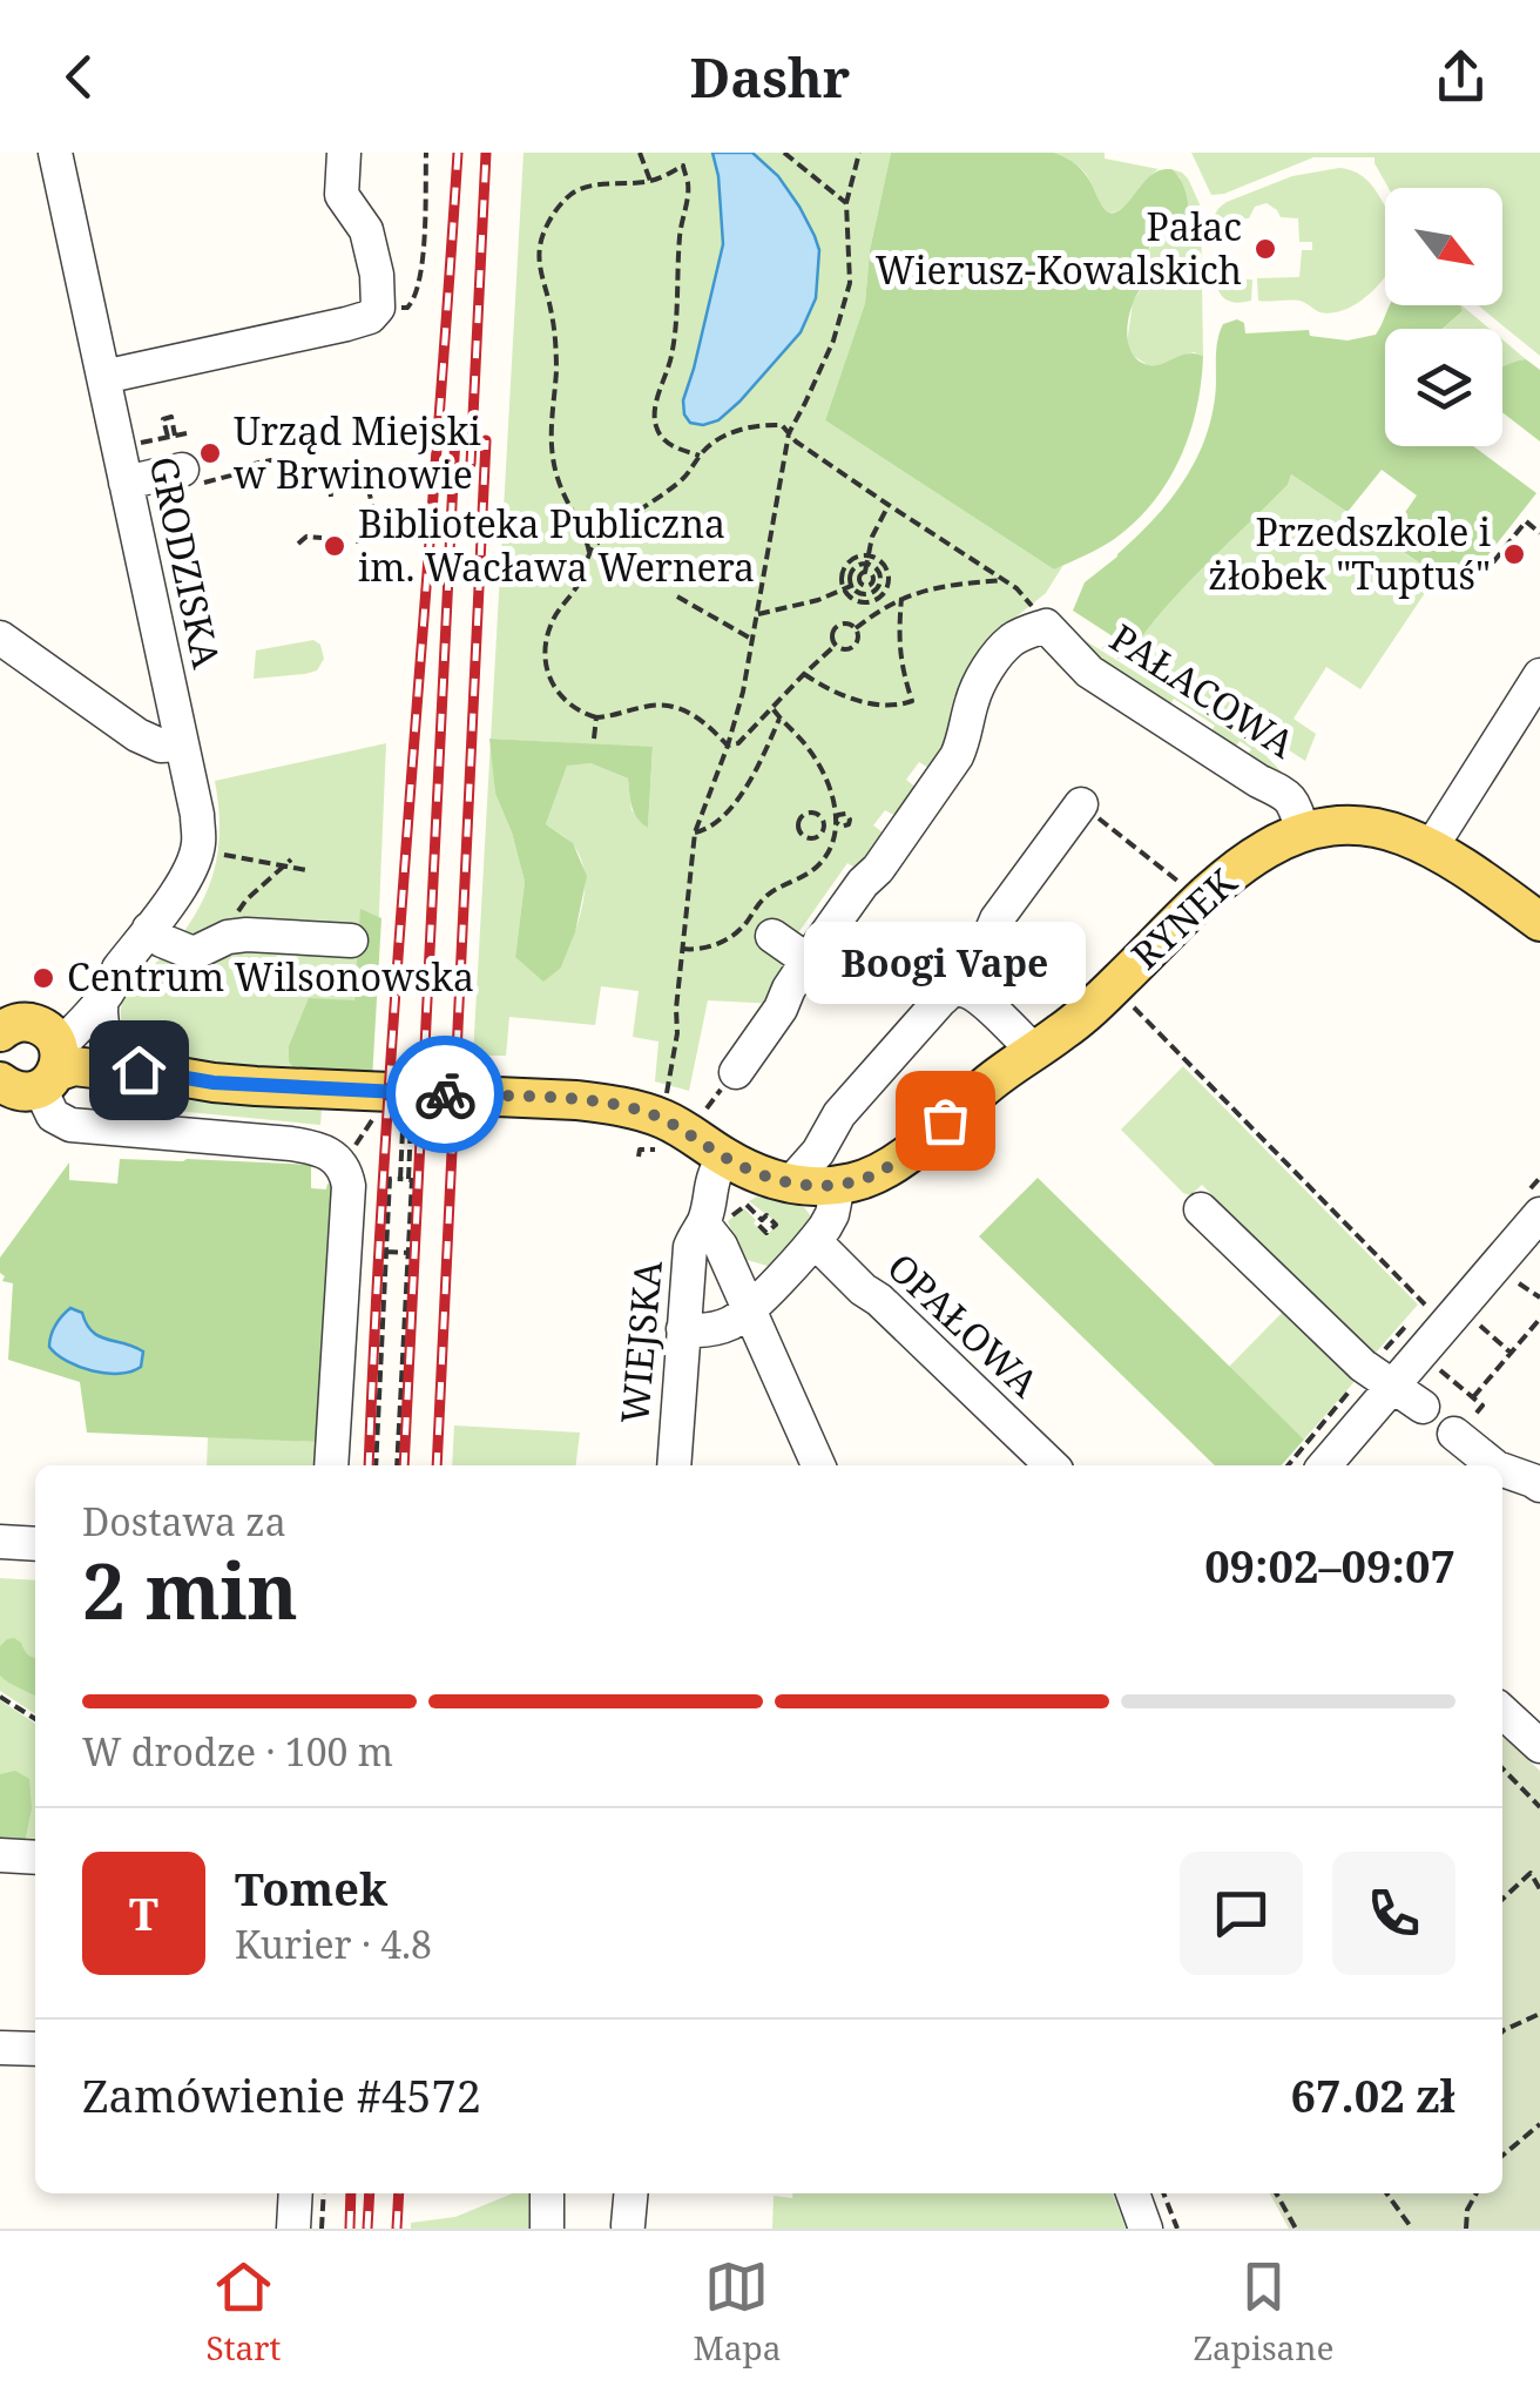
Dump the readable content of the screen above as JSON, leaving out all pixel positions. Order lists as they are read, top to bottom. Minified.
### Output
{"streets":{"main road":["RYNEK"],"street":["GRODZISKA","PAŁACOWA","OPAŁOWA","WIEJSKA"]},"crossings":[["GRODZISKA","RYNEK"],["PAŁACOWA","RYNEK"],["RYNEK","WIEJSKA"]],"places":["Pałac Wierusz-Kowalskich","Urząd Miejski w Brwinowie","Biblioteka Publiczna im. Wacława Wernera","Przedszkole i żłobek \"Tuptuś\"","Centrum Wilsonowska","Boogi Vape"],"north":"bottom right","page":{"header":"Dashr","bubble":"Boogi Vape","heading":["2 min","Dostawa za","09:02–09:07"],"panel":["Tomek","Kurier · 4.8","Zamówienie #4572","67.02 zł"],"bar":"W drodze · 100 m","round":"T","tabs":["Start","Mapa","Zapisane"]}}
